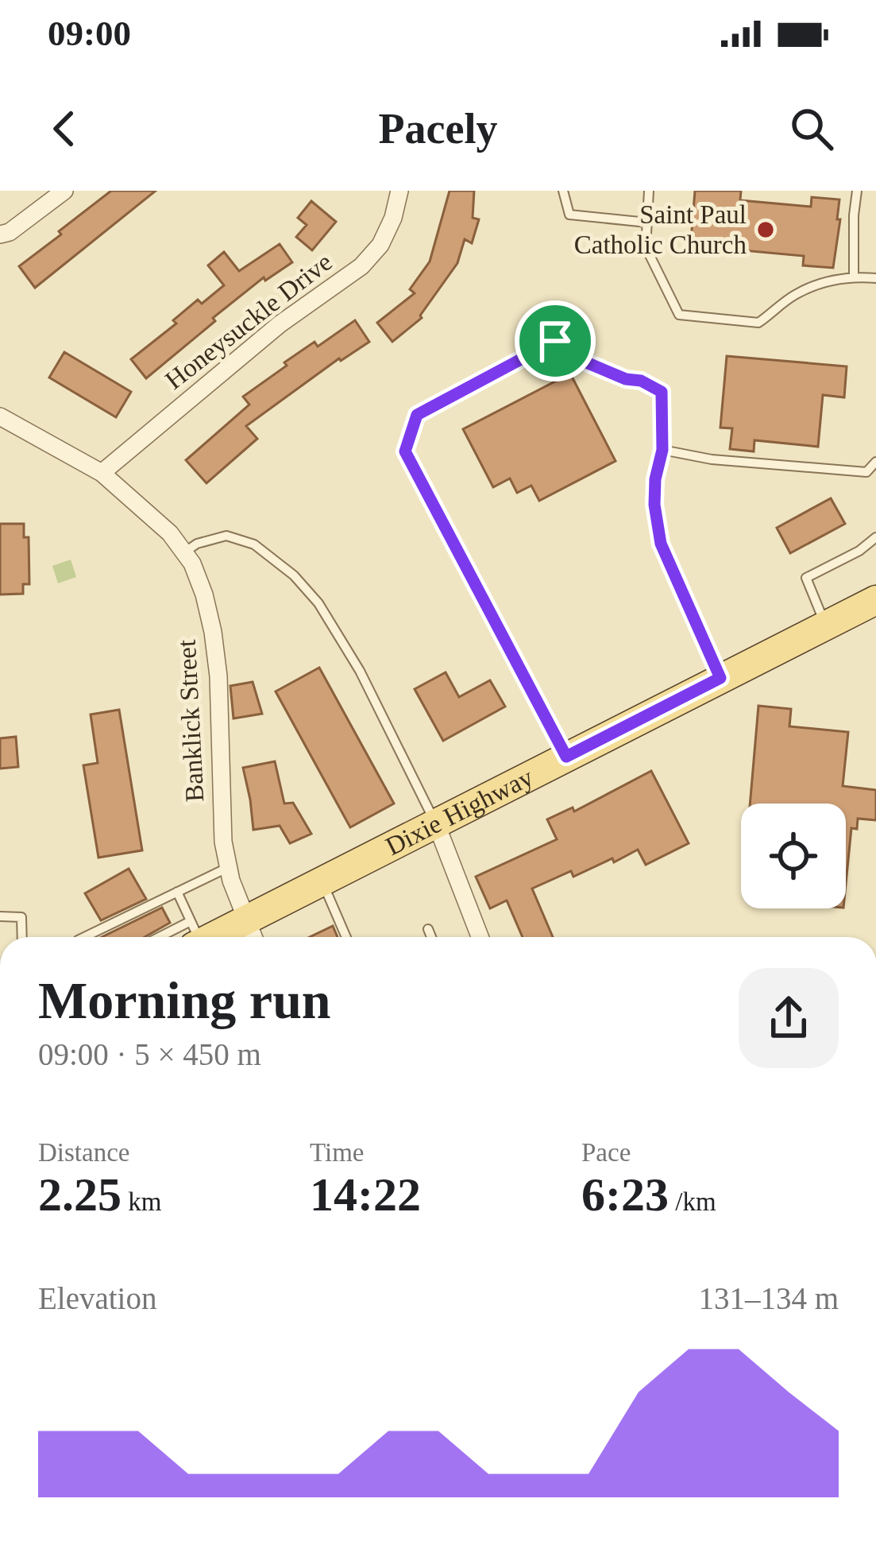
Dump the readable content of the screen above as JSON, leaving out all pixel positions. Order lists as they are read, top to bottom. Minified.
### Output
{"streets":{"main road":["Dixie Highway"],"street":["Honeysuckle Drive","Banklick Street"]},"crossings":[["Honeysuckle Drive","Banklick Street"],["Banklick Street","Dixie Highway"]],"places":["Saint Paul Catholic Church"],"page":{"status":"09:00","header":"Pacely","heading":["Morning run","09:00 · 5 × 450 m"],"stats":[["Distance","2.25 km"],["Time","14:22"],["Pace","6:23 /km"]],"chart":["Elevation","131–134 m"]}}
